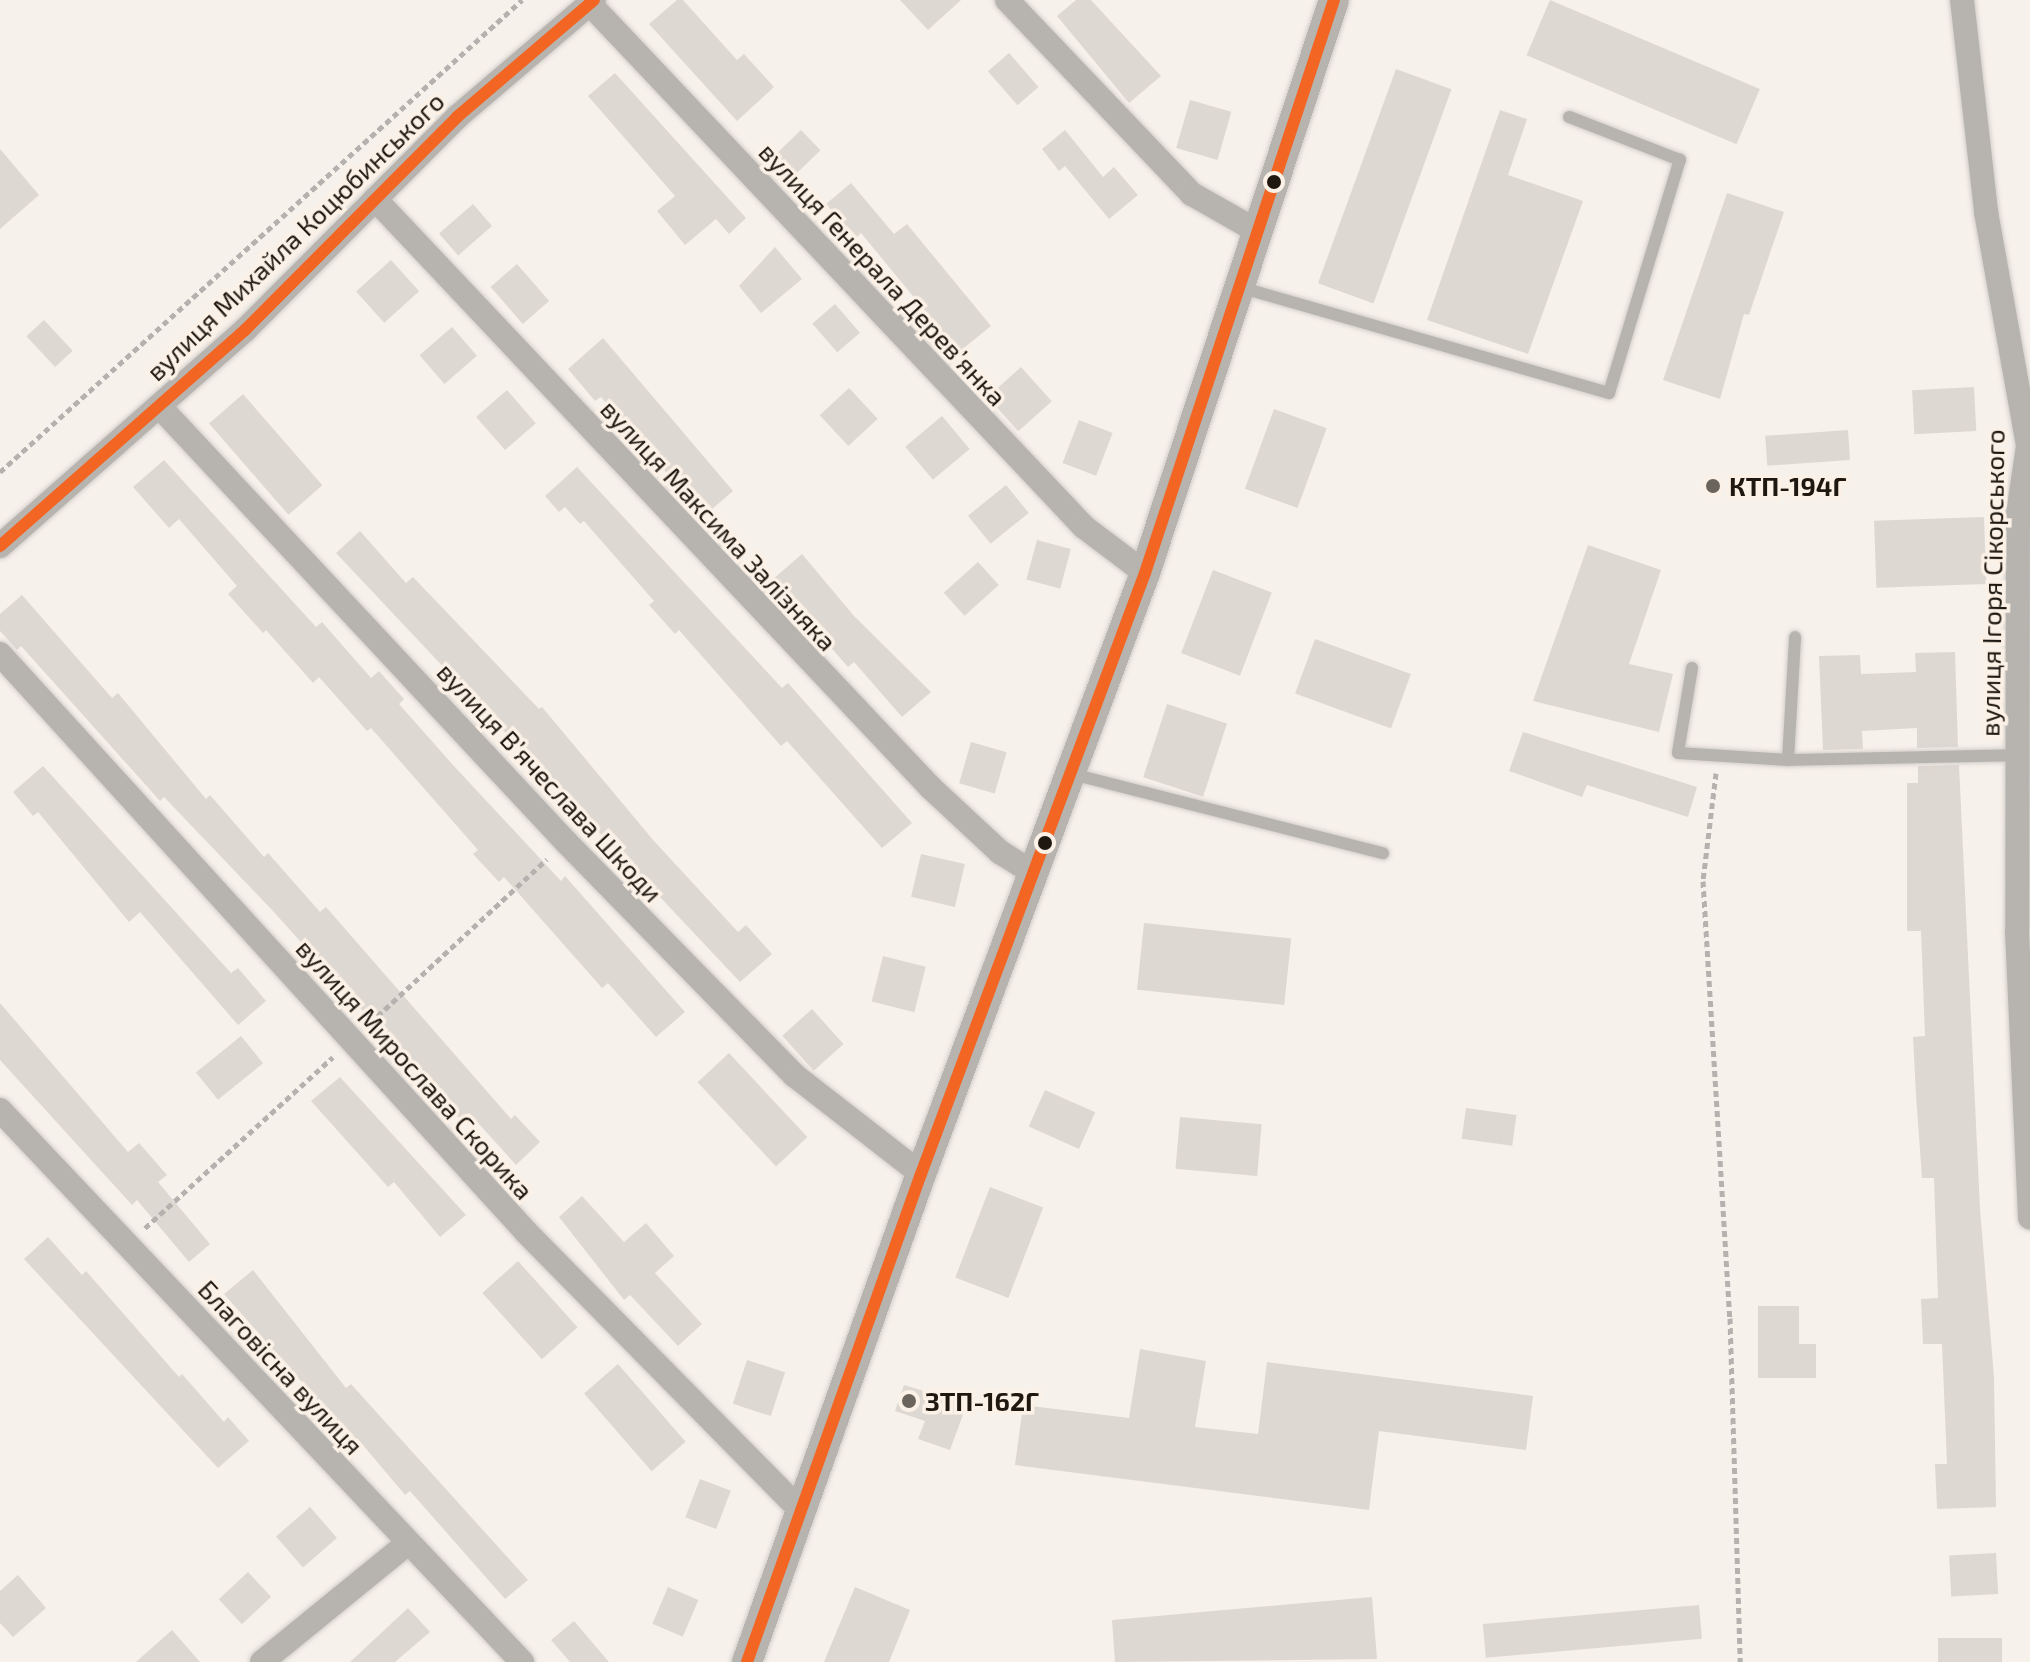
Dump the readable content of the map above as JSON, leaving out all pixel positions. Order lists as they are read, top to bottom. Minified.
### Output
{"streets":{"street":["вулиця Михайла Коцюбинського","вулиця Генерала Деревʼянка","вулиця Максима Залізняка","вулиця Ігоря Сікорського","вулиця Вʼячеслава Шкоди","вулиця Мирослава Скорика","Благовісна вулиця"]},"crossings":[["вулиця Михайла Коцюбинського","вулиця Генерала Деревʼянка"],["вулиця Михайла Коцюбинського","вулиця Максима Залізняка"],["вулиця Михайла Коцюбинського","вулиця Вʼячеслава Шкоди"]],"places":["КТП-194Г","ЗТП-162Г"]}
